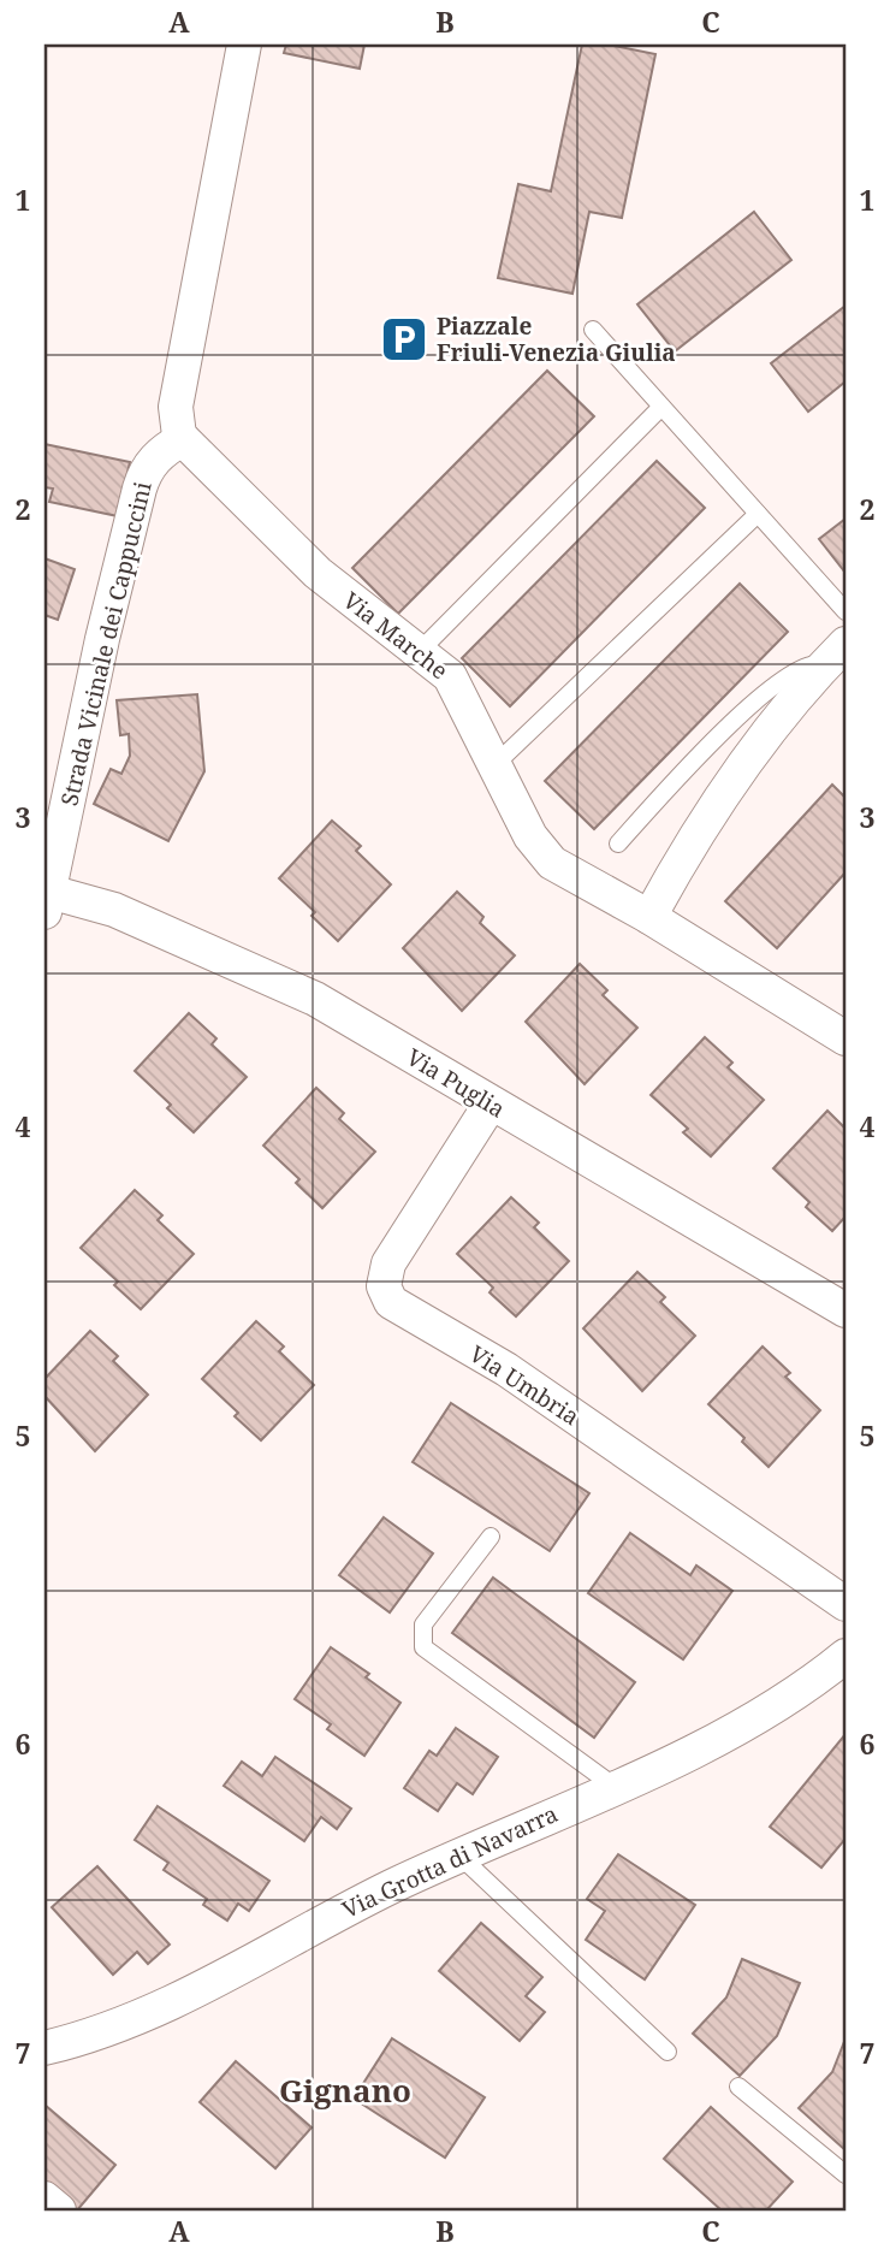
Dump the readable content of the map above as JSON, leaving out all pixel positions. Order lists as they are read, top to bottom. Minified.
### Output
{"streets":{"street":["Via Marche","Strada Vicinale dei Cappuccini","Via Puglia","Via Umbria","Via Grotta di Navarra"]},"crossings":[["Via Marche","Strada Vicinale dei Cappuccini"],["Strada Vicinale dei Cappuccini","Via Puglia"],["Via Puglia","Via Umbria"]],"districts":["Gignano"],"places":{"parking":["Piazzale Friuli-Venezia Giulia"]},"grid":{"columns":["A","B","C"],"rows":["1","2","3","4","5","6","7"]}}
